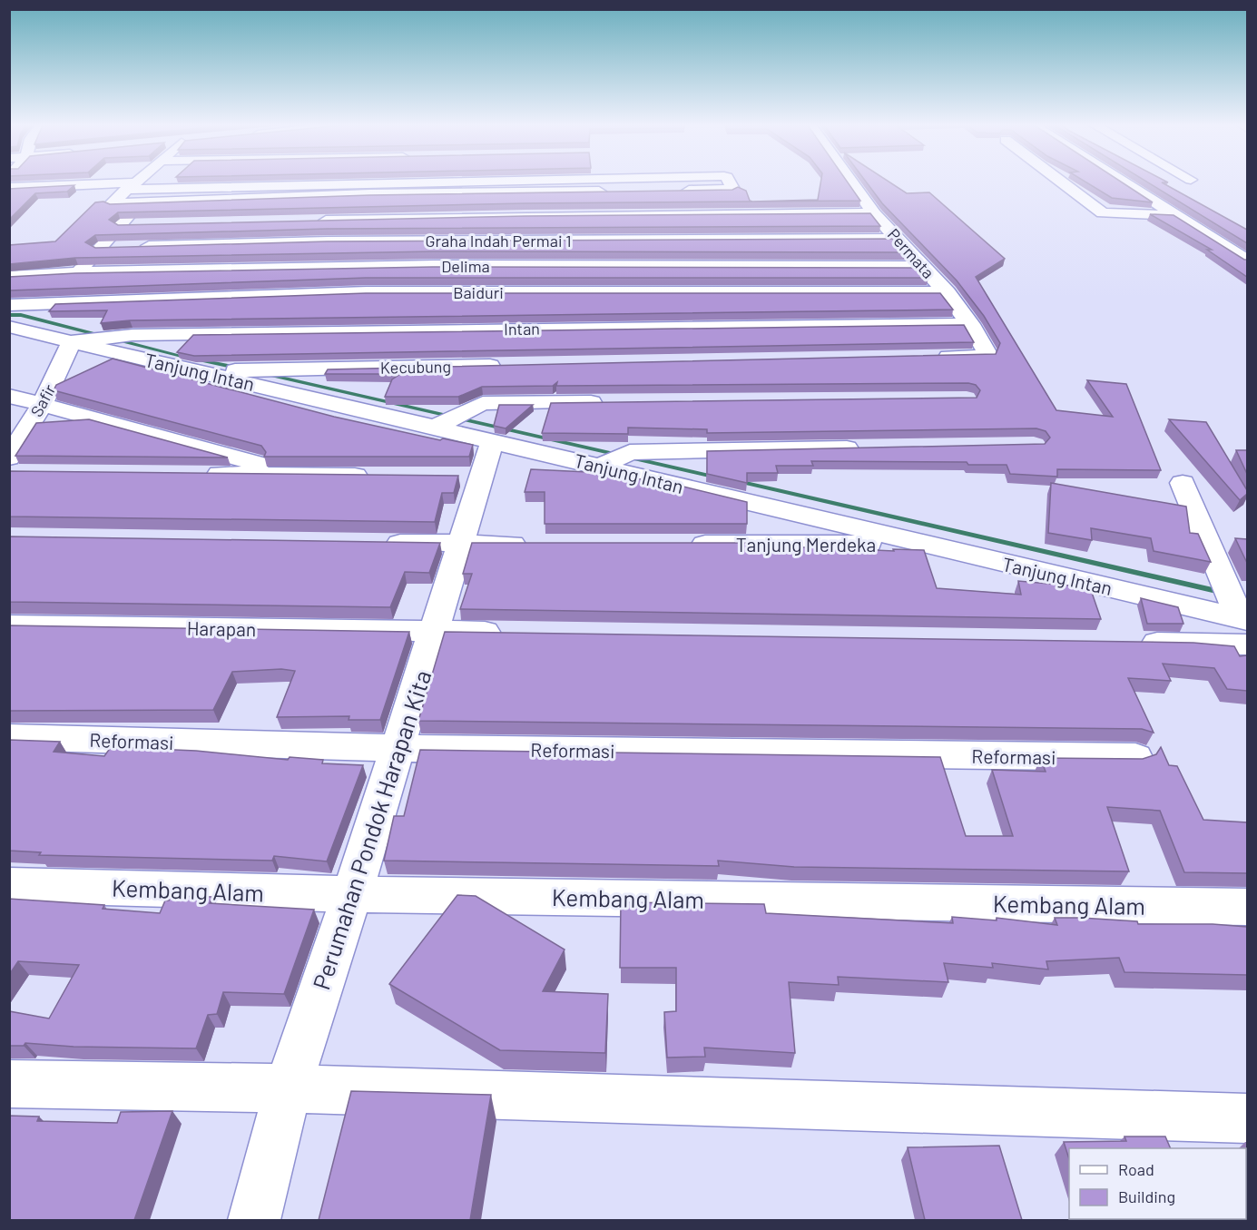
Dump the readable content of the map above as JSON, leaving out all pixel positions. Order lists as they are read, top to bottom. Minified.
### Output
{"streets":{"street":["Graha Indah Permai 1","Permata","Delima","Baiduri","Intan","Kecubung","Tanjung Intan","Safir","Tanjung Merdeka","Harapan","Reformasi","Perumahan Pondok Harapan Kita","Kembang Alam"]},"crossings":[["Graha Indah Permai 1","Permata"],["Graha Indah Permai 1","Perumahan Pondok Harapan Kita"],["Permata","Delima"],["Permata","Baiduri"],["Permata","Intan"],["Delima","Perumahan Pondok Harapan Kita"],["Baiduri","Perumahan Pondok Harapan Kita"],["Intan","Tanjung Intan"],["Intan","Safir"],["Intan","Perumahan Pondok Harapan Kita"],["Kecubung","Tanjung Intan"],["Kecubung","Perumahan Pondok Harapan Kita"],["Tanjung Intan","Safir"],["Tanjung Intan","Tanjung Merdeka"],["Tanjung Intan","Perumahan Pondok Harapan Kita"],["Harapan","Perumahan Pondok Harapan Kita"],["Reformasi","Perumahan Pondok Harapan Kita"],["Perumahan Pondok Harapan Kita","Kembang Alam"]],"legend":["Road","Building"]}
